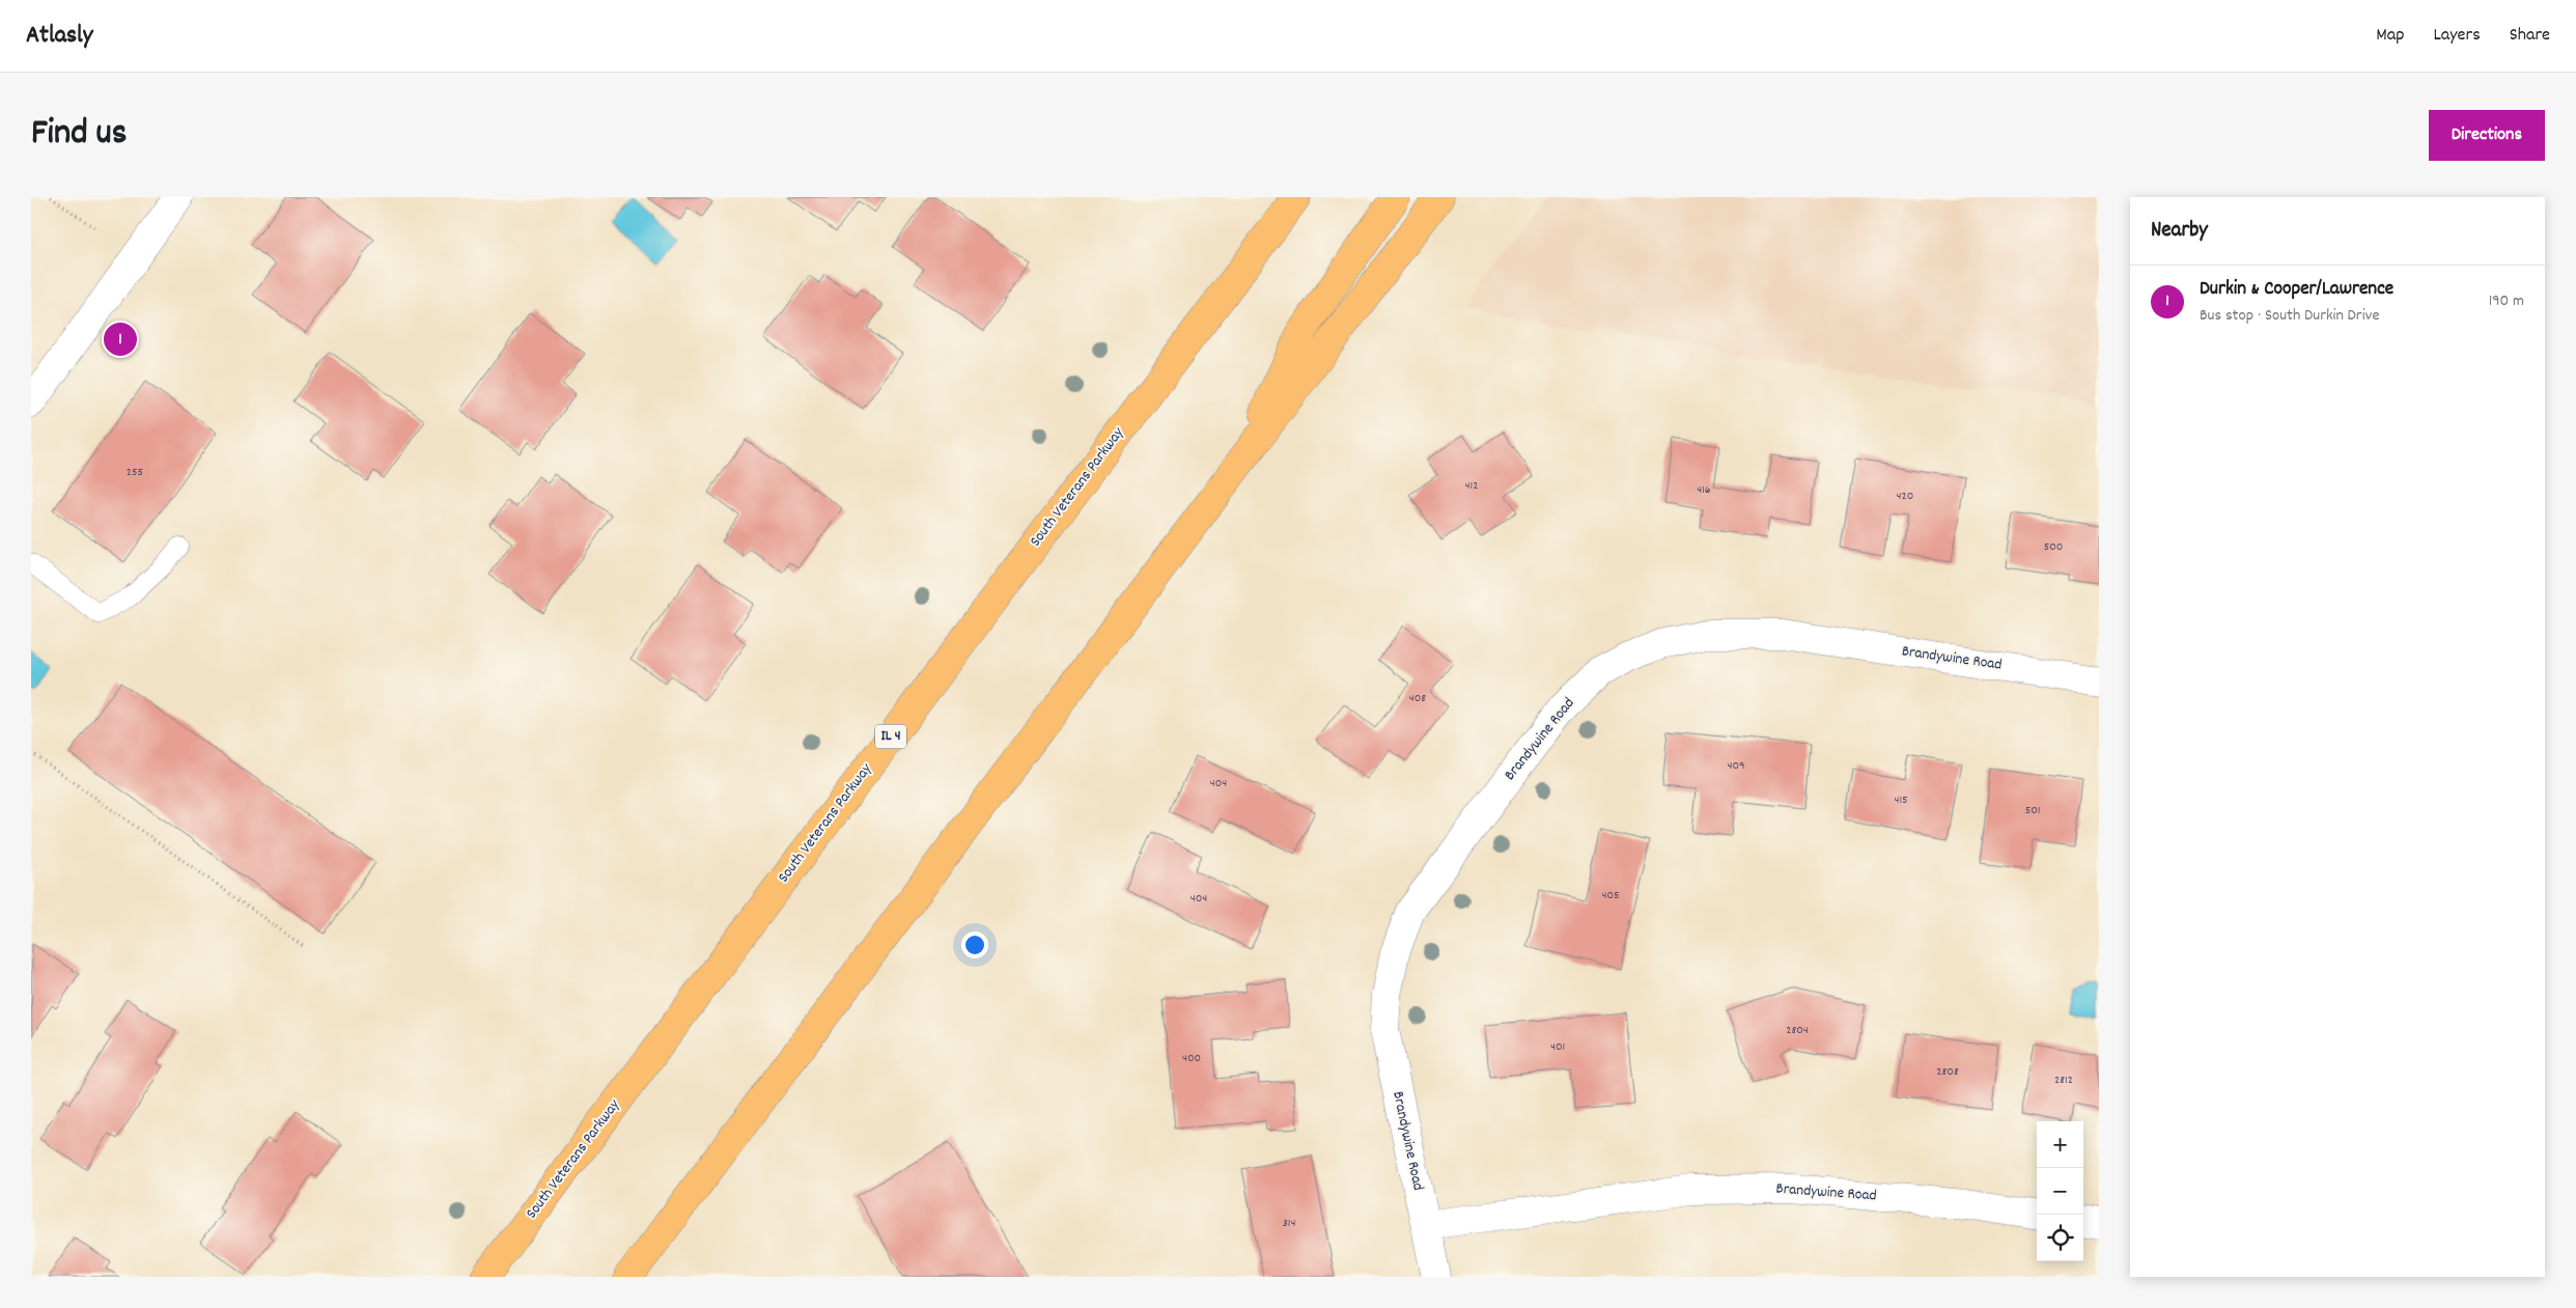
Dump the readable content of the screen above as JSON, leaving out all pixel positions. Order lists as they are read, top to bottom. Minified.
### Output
{"streets":{"highway":["South Veterans Parkway","IL 4"],"street":["Brandywine Road"]},"house_numbers":["255","412","416","420","500","408","409","404","415","501","405","404","2804","401","400","2808","2812","314"],"page":{"header":"Atlasly","nav":["Map","Layers","Share"],"title":"Find us","buttons":"Directions","heading":"Nearby","list":[{"mark":"1","name":"Durkin & Cooper/Lawrence","note":"Bus stop · South Durkin Drive","value":"190 m"}],"pins":"1","map_buttons":["+","−"]}}
